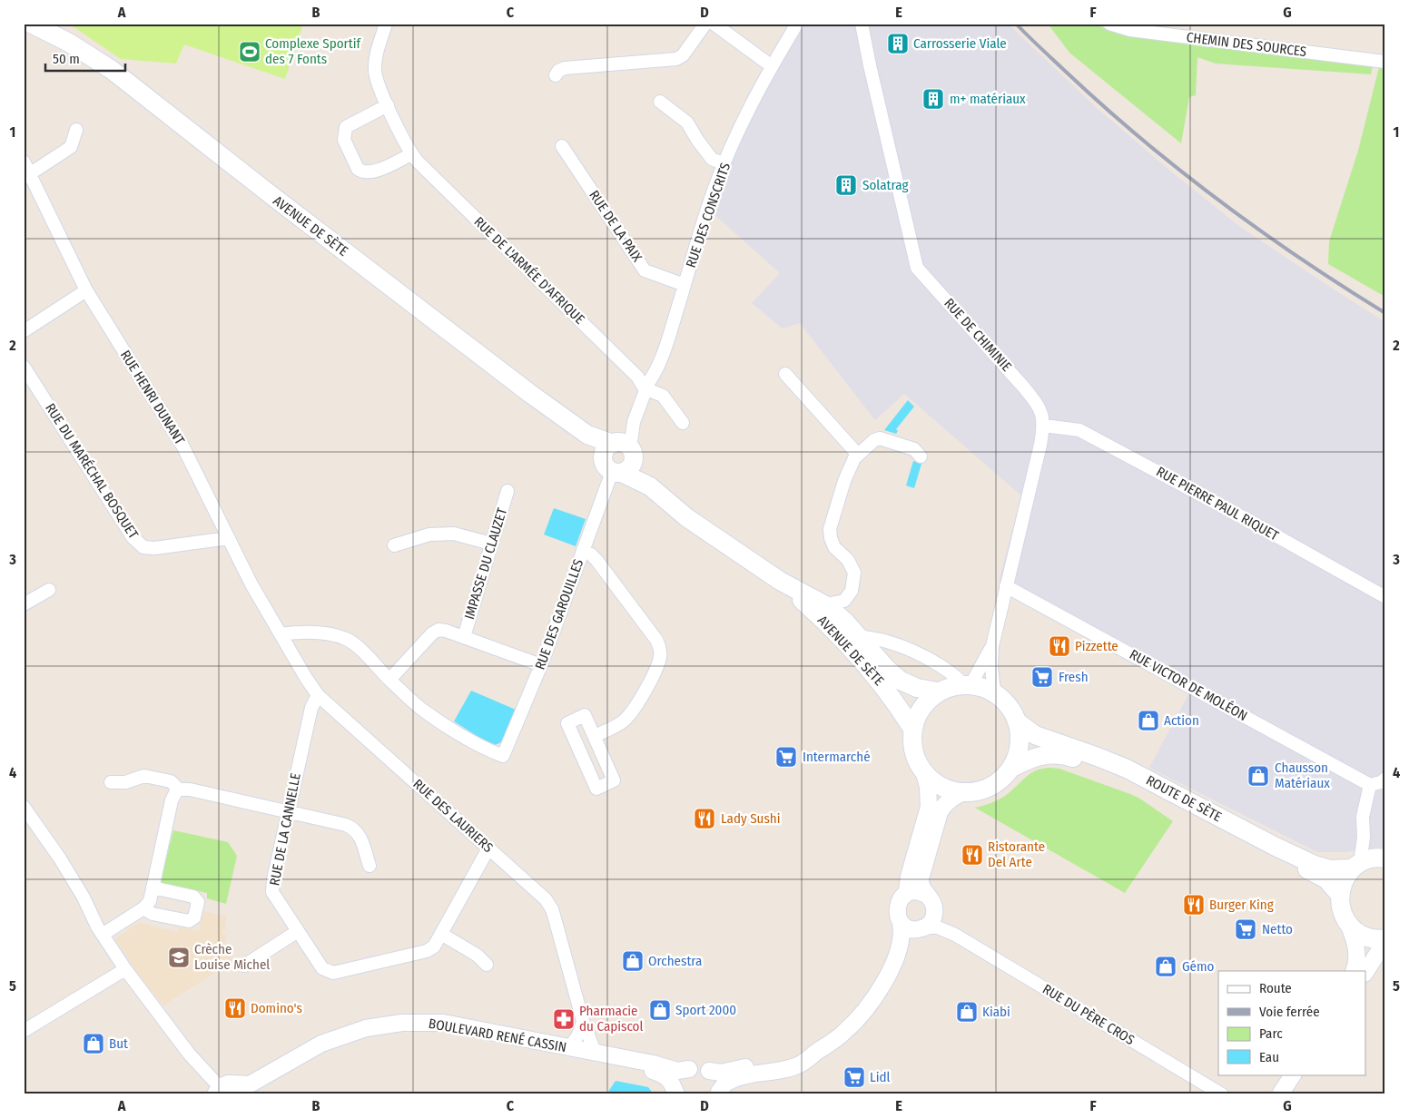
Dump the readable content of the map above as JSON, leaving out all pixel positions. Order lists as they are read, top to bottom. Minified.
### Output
{"streets":{"main road":["AVENUE DE SÈTE","ROUTE DE SÈTE"],"street":["CHEMIN DES SOURCES","RUE DES CONSCRITS","RUE DE LA PAIX","RUE DE L'ARMÉE D'AFRIQUE","RUE DE CHIMINIE","RUE HENRI DUNANT","RUE DU MARÉCHAL BOSQUET","RUE PIERRE PAUL RIQUET","IMPASSE DU CLAUZET","RUE DES GAROUILLES","RUE VICTOR DE MOLÉON","RUE DES LAURIERS","RUE DE LA CANNELLE","RUE DU PÈRE CROS","BOULEVARD RENÉ CASSIN"]},"crossings":[["RUE DES CONSCRITS","RUE DE LA PAIX"],["RUE DES CONSCRITS","RUE DE L'ARMÉE D'AFRIQUE"],["AVENUE DE SÈTE","RUE DES GAROUILLES"],["AVENUE DE SÈTE","ROUTE DE SÈTE"],["RUE DE CHIMINIE","RUE PIERRE PAUL RIQUET"],["RUE HENRI DUNANT","RUE DU MARÉCHAL BOSQUET"],["RUE HENRI DUNANT","RUE DES LAURIERS"],["RUE DES LAURIERS","RUE DE LA CANNELLE"],["RUE DES LAURIERS","BOULEVARD RENÉ CASSIN"]],"places":{"building":["Carrosserie Viale","m+ matériaux","Solatrag"],"sports":["Complexe Sportif des 7 Fonts"],"restaurant":["Pizzette","Lady Sushi","Ristorante Del Arte","Burger King","Domino's"],"supermarket":["Fresh","Intermarché","Netto","Lidl"],"shop":["Action","Chausson Matériaux","Orchestra","Gémo","Sport 2000","Kiabi","But"],"school or university":["Crèche Louise Michel"],"pharmacy":["Pharmacie du Capiscol"]},"legend":["Route","Voie ferrée","Parc","Eau"],"scale_bar":"50 m","grid":{"columns":["A","B","C","D","E","F","G"],"rows":["1","2","3","4","5"]}}
